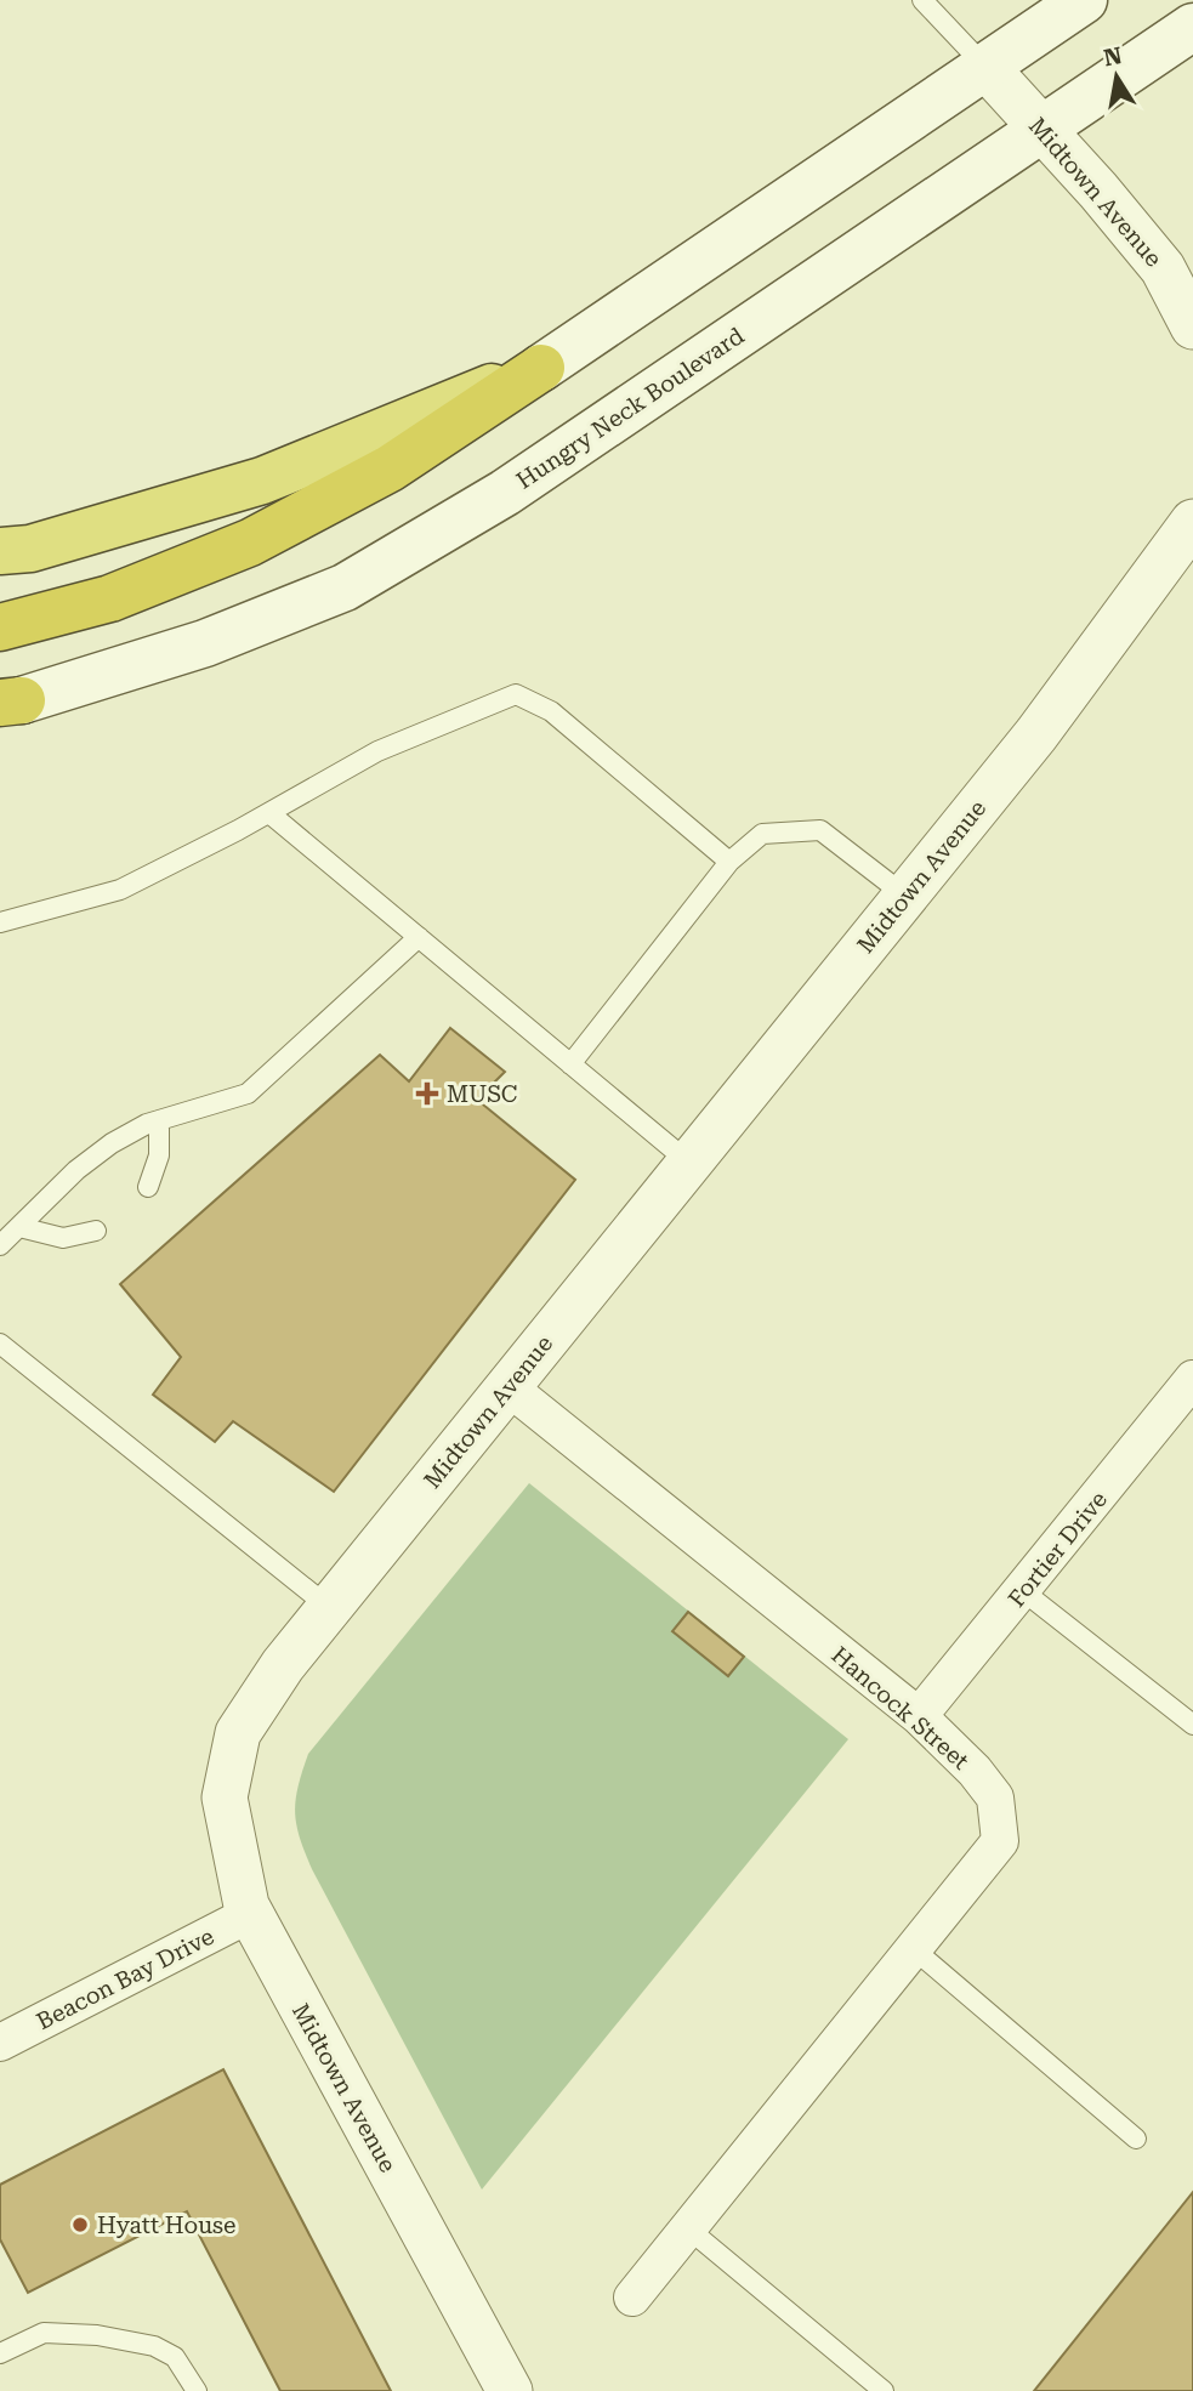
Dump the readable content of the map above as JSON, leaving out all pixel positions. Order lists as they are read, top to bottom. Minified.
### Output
{"streets":{"main road":["Hungry Neck Boulevard"],"street":["Midtown Avenue","Fortier Drive","Hancock Street","Beacon Bay Drive"]},"crossings":[["Midtown Avenue","Hungry Neck Boulevard"],["Midtown Avenue","Hancock Street"],["Midtown Avenue","Beacon Bay Drive"],["Fortier Drive","Hancock Street"]],"places":{"health":["MUSC"],"other":["Hyatt House"]},"north":"top"}
